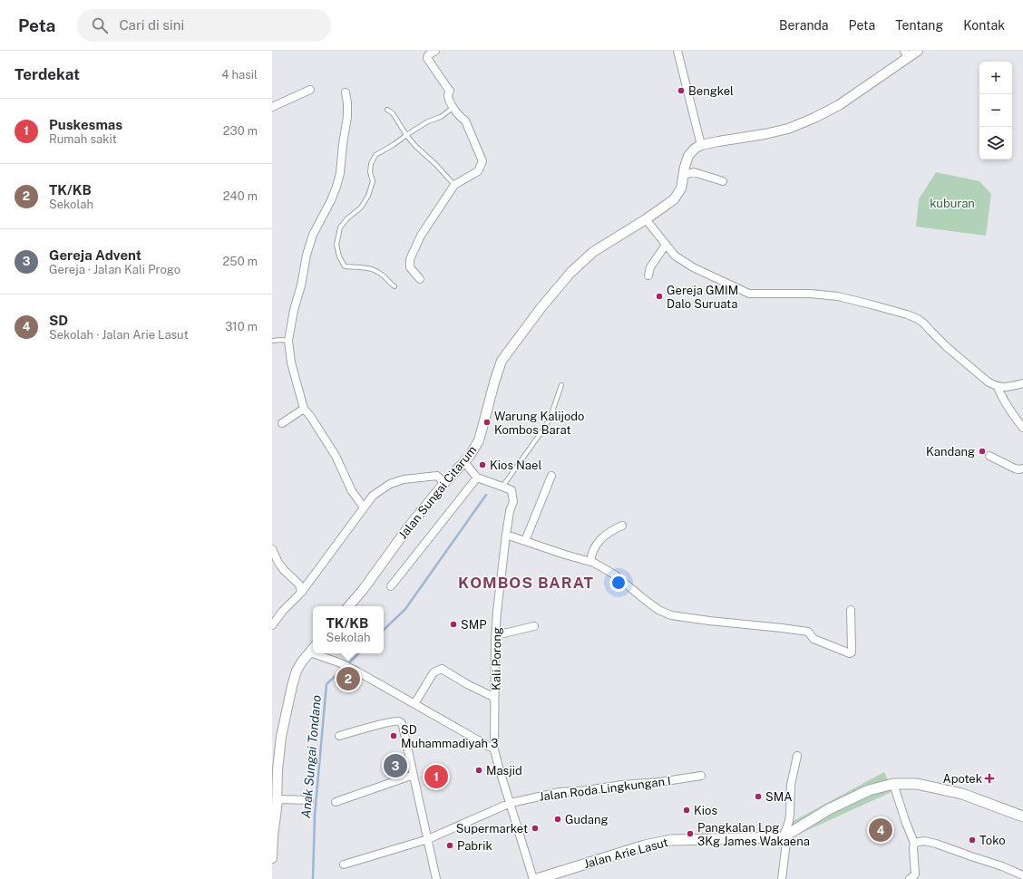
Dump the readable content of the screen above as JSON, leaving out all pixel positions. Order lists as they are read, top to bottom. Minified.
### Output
{"streets":{"main road":["Jalan Arie Lasut"],"street":["Jalan Sungai Citarum","Kali Porong","Jalan Roda Lingkungan I"]},"crossings":[["Kali Porong","Jalan Roda Lingkungan I"]],"districts":["KOMBOS BARAT"],"water":["Anak Sungai Tondano"],"parks":["kuburan"],"places":{"other":["Bengkel","Gereja GMIM Dalo Suruata","Warung Kalijodo Kombos Barat","Kandang","Kios Nael","SMP","SD Muhammadiyah 3","Masjid","SMA","Kios","Gudang","Supermarket","Pangkalan Lpg 3Kg James Wakaena","Toko","Pabrik"],"health":["Apotek"]},"page":{"header":"Peta","search":"Cari di sini","nav":["Beranda","Peta","Tentang","Kontak"],"heading":["Terdekat","4 hasil"],"map_buttons":["+","−"],"list":[{"mark":"1","name":"Puskesmas","note":"Rumah sakit","value":"230 m"},{"mark":"2","name":"TK/KB","note":"Sekolah","value":"240 m"},{"mark":"3","name":"Gereja Advent","note":"Gereja · Jalan Kali Progo","value":"250 m"},{"mark":"4","name":"SD","note":"Sekolah · Jalan Arie Lasut","value":"310 m"}],"popup":["TK/KB","Sekolah"],"pins":["2","3","1","4"]}}
